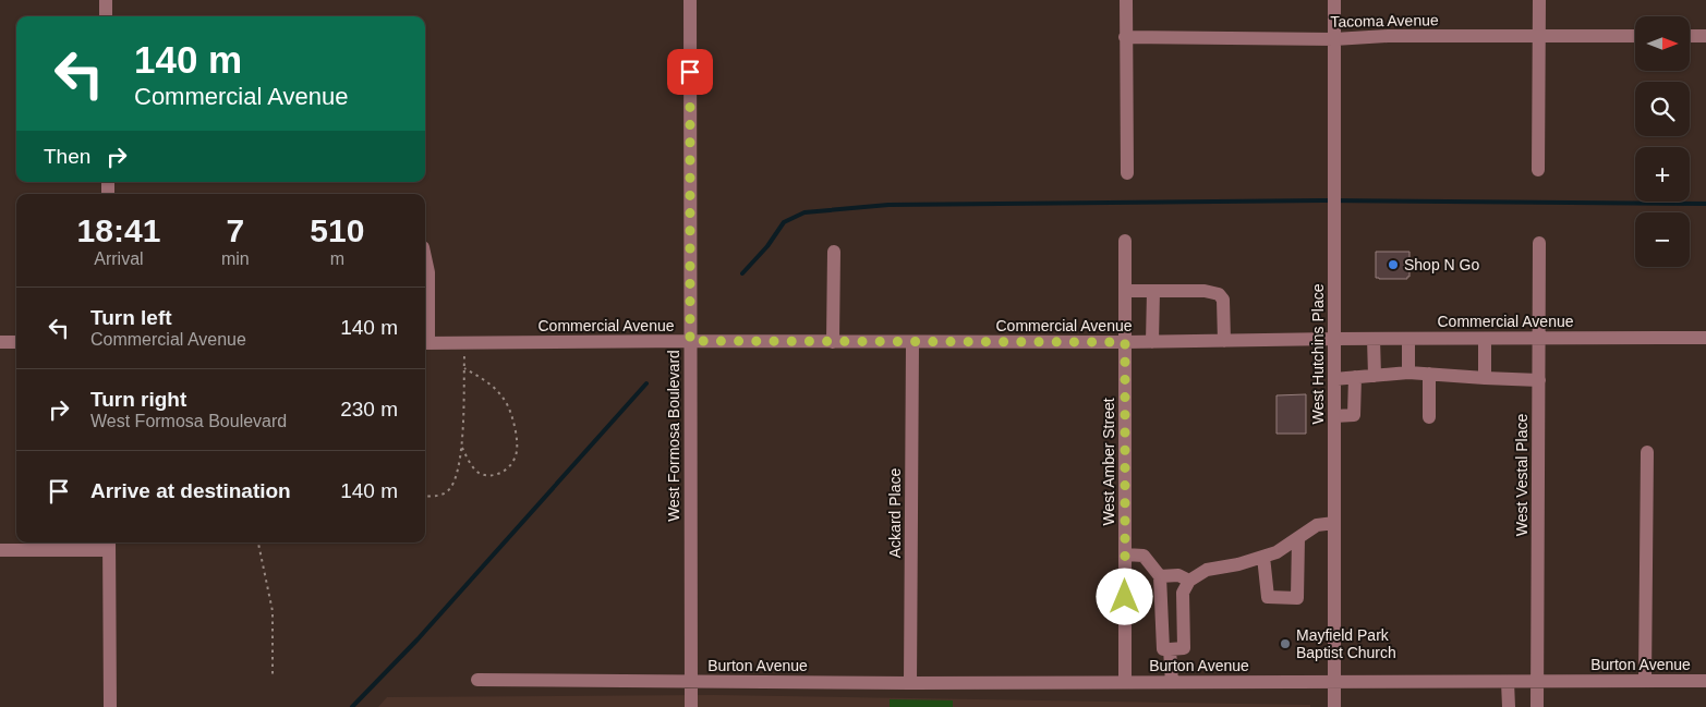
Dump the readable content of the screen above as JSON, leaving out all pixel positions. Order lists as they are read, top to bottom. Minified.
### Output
{"streets":{"street":["Tacoma Avenue","Commercial Avenue","West Hutchins Place","West Formosa Boulevard","West Amber Street","West Vestal Place","Ackard Place","Burton Avenue"]},"crossings":[["Tacoma Avenue","West Hutchins Place"],["Commercial Avenue","West Hutchins Place"],["Commercial Avenue","West Formosa Boulevard"],["Commercial Avenue","West Amber Street"],["Commercial Avenue","West Vestal Place"],["Commercial Avenue","Ackard Place"],["West Hutchins Place","Burton Avenue"],["West Formosa Boulevard","Burton Avenue"],["West Amber Street","Burton Avenue"],["West Vestal Place","Burton Avenue"],["Ackard Place","Burton Avenue"]],"places":["Shop N Go","Mayfield Park Baptist Church"],"north":"right","page":{"map_buttons":["+","−"],"turn":["140 m","Commercial Avenue"],"then":"Then","eta":["18:41","Arrival","7","min","510","m"],"list":[{"name":"Turn left","note":"Commercial Avenue","value":"140 m"},{"name":"Turn right","note":"West Formosa Boulevard","value":"230 m"},{"name":"Arrive at destination","value":"140 m"}]}}
